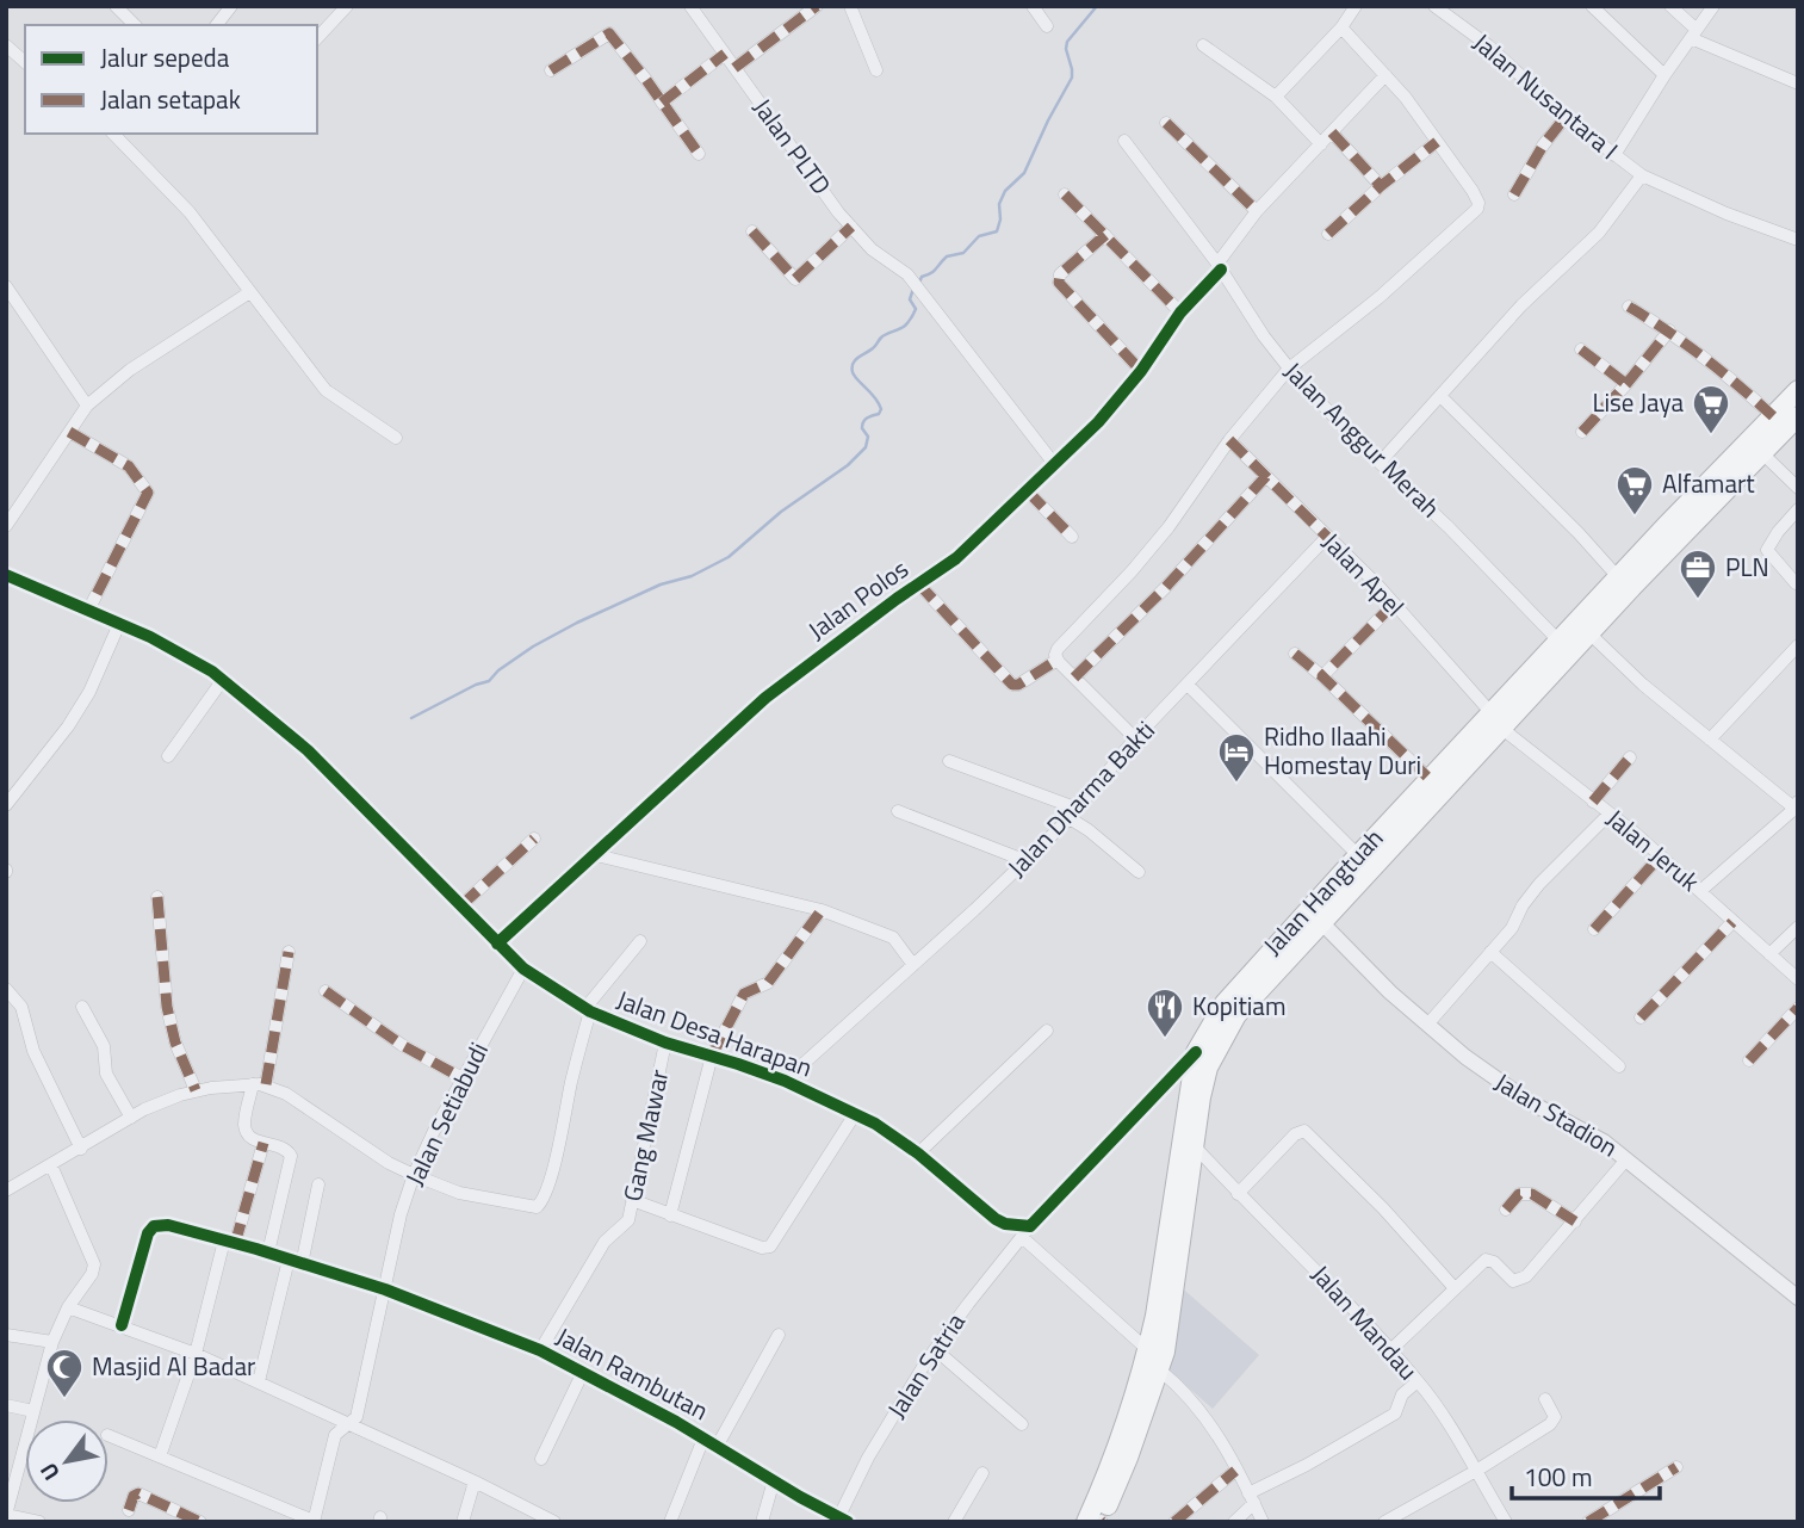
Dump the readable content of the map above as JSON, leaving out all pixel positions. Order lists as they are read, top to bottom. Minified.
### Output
{"streets":{"highway":["Jalan Hangtuah"],"street":["Jalan Nusantara I","Jalan PLTD","Jalan Anggur Merah","Jalan Apel","Jalan Polos","Jalan Dharma Bakti","Jalan Jeruk","Jalan Desa Harapan","Jalan Setiabudi","Jalan Stadion","Gang Mawar","Jalan Mandau","Jalan Satria","Jalan Rambutan"]},"crossings":[["Jalan PLTD","Jalan Polos"],["Jalan Anggur Merah","Jalan Polos"],["Jalan Anggur Merah","Jalan Hangtuah"],["Jalan Apel","Jalan Dharma Bakti"],["Jalan Apel","Jalan Jeruk"],["Jalan Apel","Jalan Hangtuah"],["Jalan Polos","Jalan Desa Harapan"],["Jalan Dharma Bakti","Jalan Desa Harapan"],["Jalan Jeruk","Jalan Hangtuah"],["Jalan Hangtuah","Jalan Stadion"],["Jalan Hangtuah","Jalan Mandau"],["Jalan Desa Harapan","Jalan Setiabudi"],["Jalan Desa Harapan","Gang Mawar"],["Jalan Desa Harapan","Jalan Satria"],["Jalan Setiabudi","Jalan Rambutan"],["Gang Mawar","Jalan Rambutan"],["Jalan Satria","Jalan Rambutan"]],"places":{"supermarket":["Lise Jaya","Alfamart"],"office":["PLN"],"hotel":["Ridho Ilaahi Homestay Duri"],"restaurant":["Kopitiam"],"mosque":["Masjid Al Badar"]},"legend":["Jalur sepeda","Jalan setapak"],"scale_bar":"100 m","north":"bottom left"}
